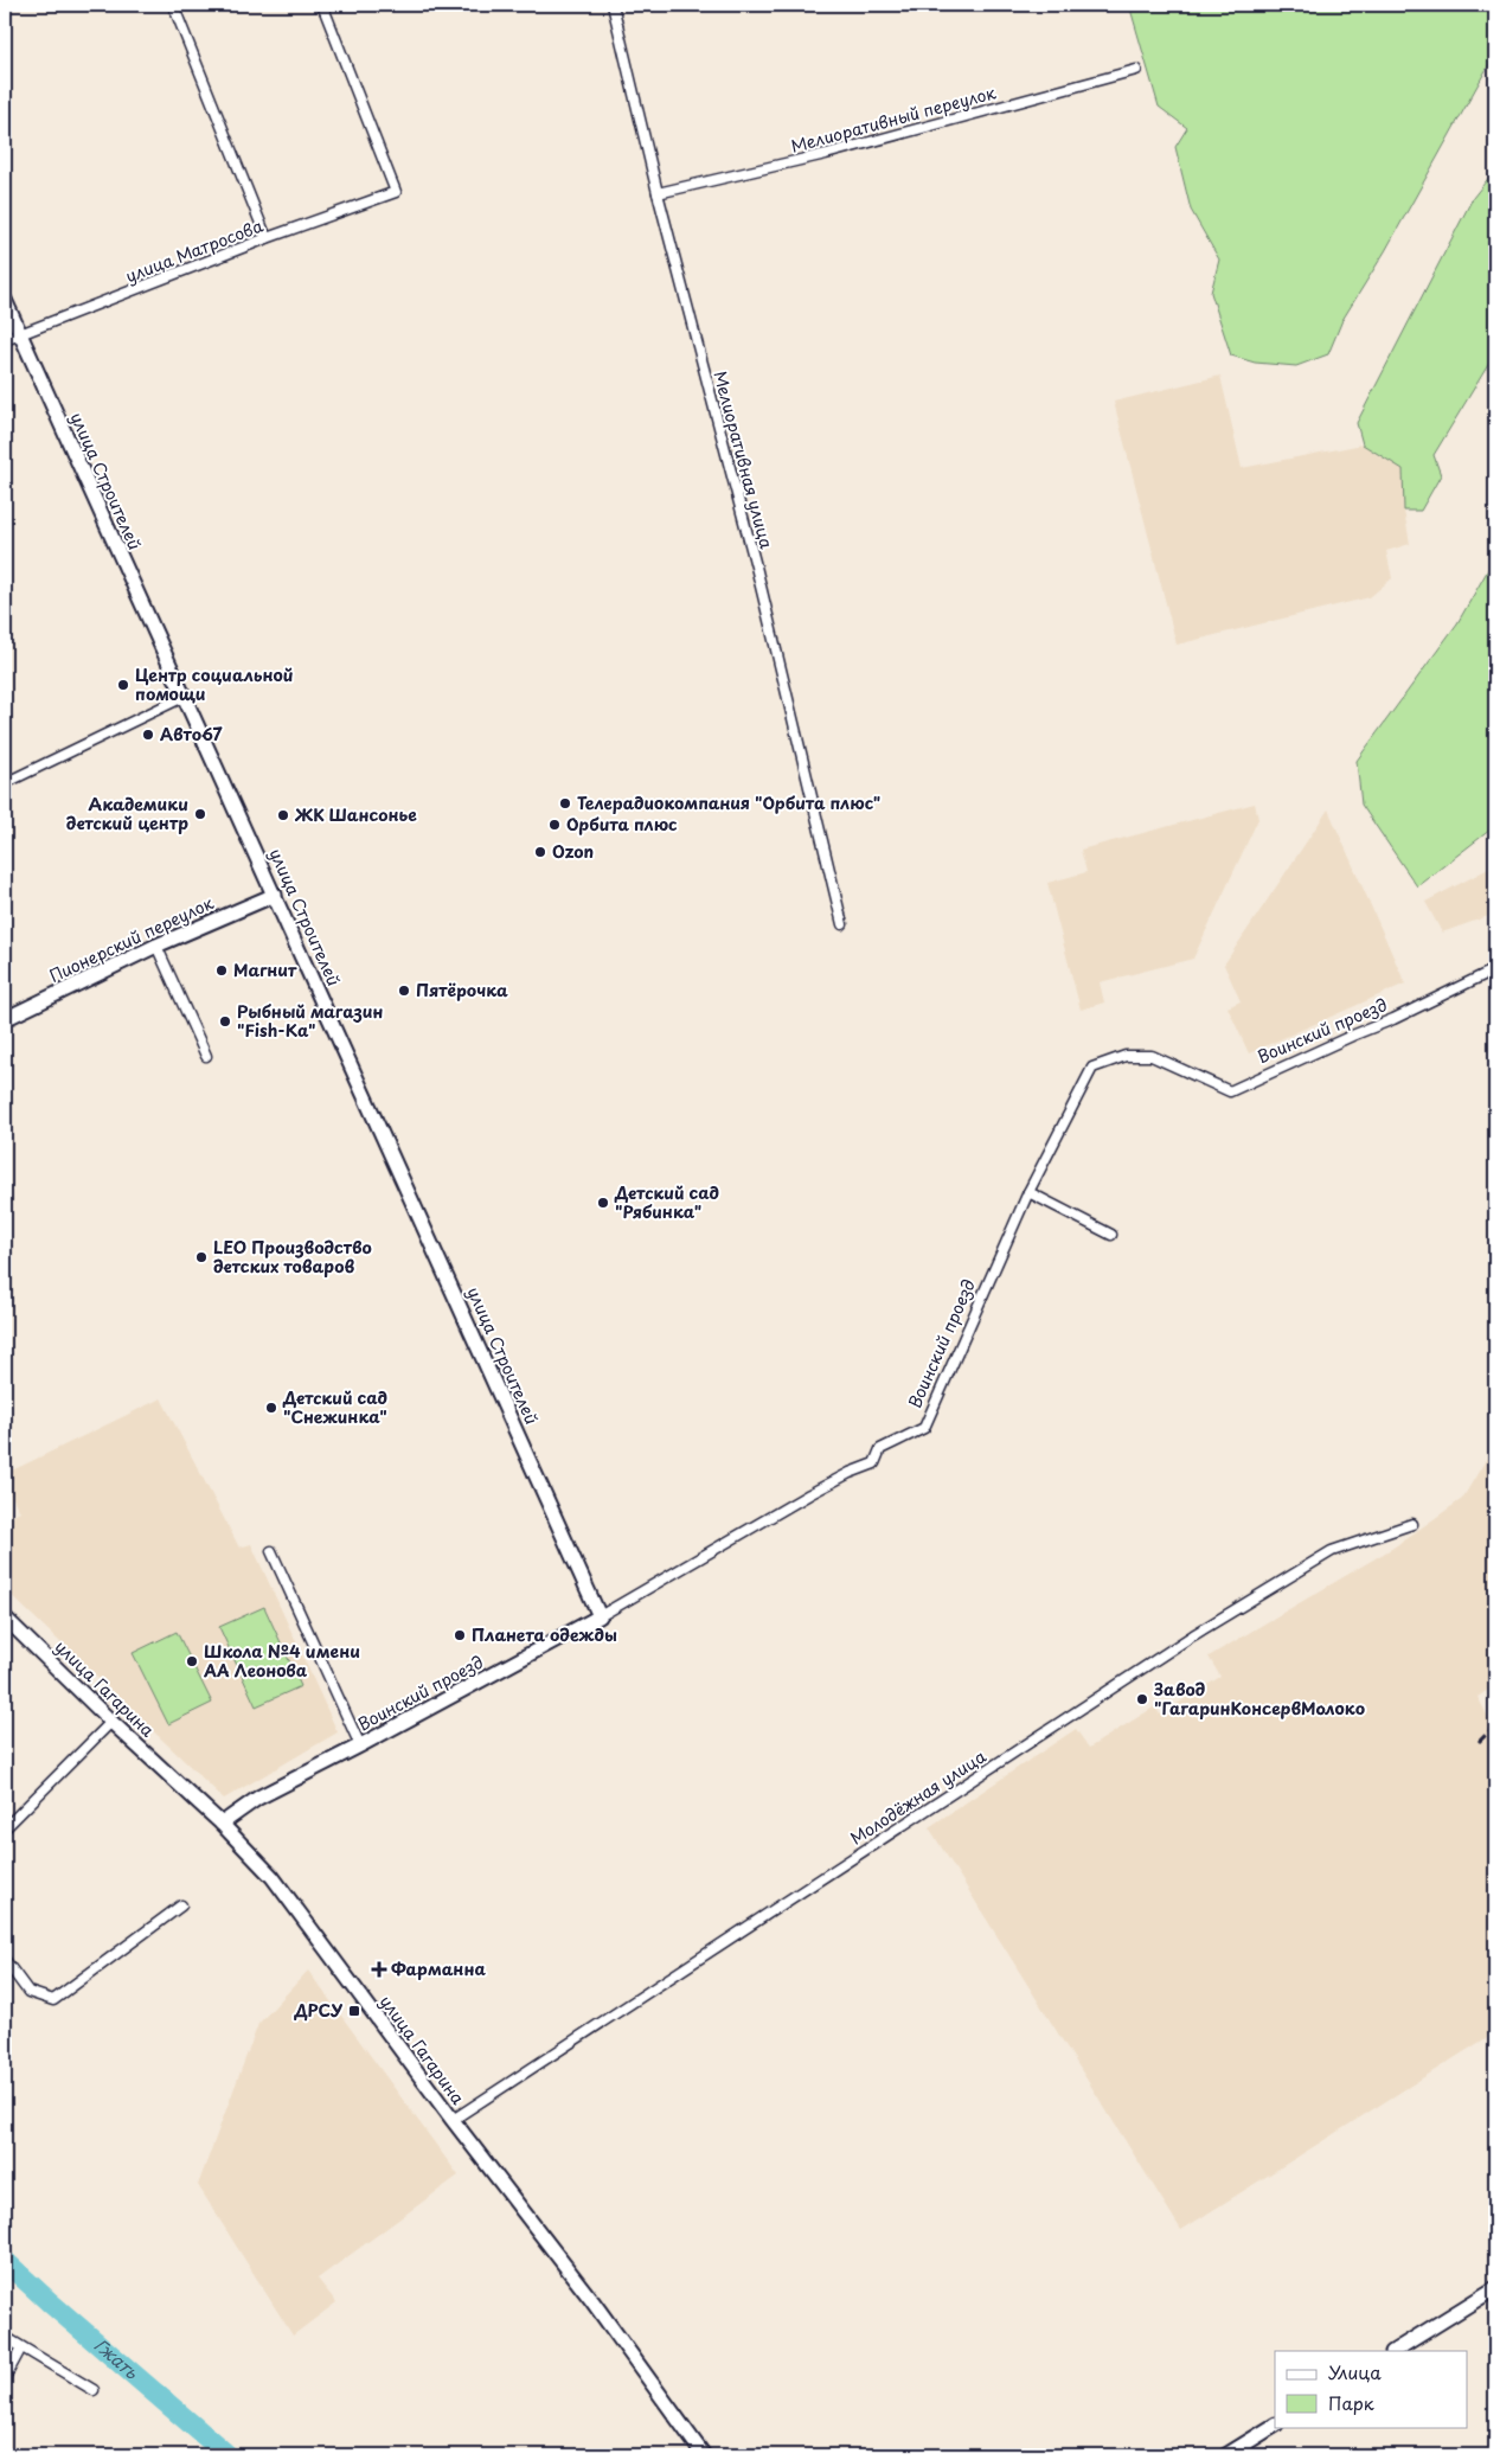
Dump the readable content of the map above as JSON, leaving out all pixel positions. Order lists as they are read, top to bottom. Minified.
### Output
{"streets":{"main road":["улица Строителей","Пионерский переулок","Воинский проезд","улица Гагарина"],"street":["Мелиоративный переулок","улица Матросова","Мелиоративная улица","Молодёжная улица"]},"crossings":[["Мелиоративный переулок","Мелиоративная улица"],["улица Матросова","улица Строителей"],["улица Строителей","Пионерский переулок"],["улица Строителей","Воинский проезд"],["Воинский проезд","улица Гагарина"],["улица Гагарина","Молодёжная улица"]],"water":["Гжать"],"places":{"other":["Центр социальной помощи","Авто67","Телерадиокомпания \"Орбита плюс\"","Академики детский центр","ЖК Шансонье","Орбита плюс","Ozon","Магнит","Пятёрочка","Рыбный магазин \"Fish-Ка\"","Детский сад \"Рябинка\"","LEO Производство детских товаров","Детский сад \"Снежинка\"","Планета одежды","Школа №4 имени АА Леонова","Завод \"ГагаринКонсервМолоко"],"health":["Фарманна"],"transit":["ДРСУ"]},"legend":["Улица","Парк"]}
